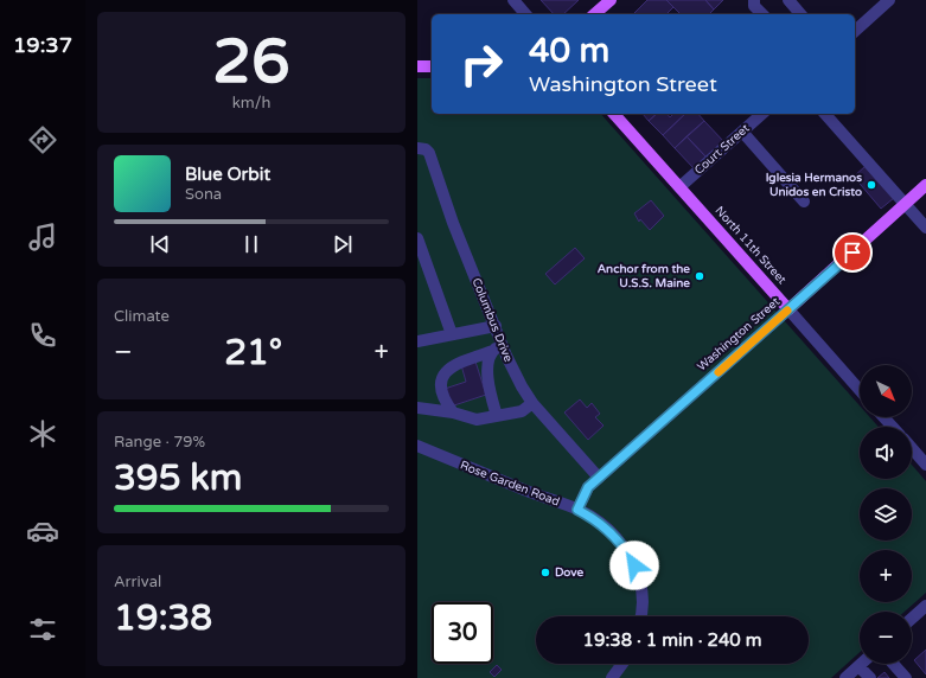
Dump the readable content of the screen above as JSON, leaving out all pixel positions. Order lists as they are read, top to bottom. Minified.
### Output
{"streets":{"main road":["North 11th Street","Washington Street"],"street":["Court Street","Columbus Drive","Rose Garden Road"]},"crossings":[["Court Street","North 11th Street"],["North 11th Street","Washington Street"],["Columbus Drive","Washington Street"],["Washington Street","Rose Garden Road"]],"places":["Iglesia Hermanos Unidos en Cristo","Anchor from the U.S.S. Maine","Dove"],"north":"bottom right","page":{"tabs":"19:37","tile":[["26","km/h"],"Climate",["Range · 79%","395 km"],["Arrival","19:38"]],"turn":["40 m","Washington Street"],"song":["Blue Orbit","Sona"],"heat":["−","21°","+"],"map_buttons":["+","−"],"limit":"30","trip":"19:38 · 1 min · 240 m"}}
